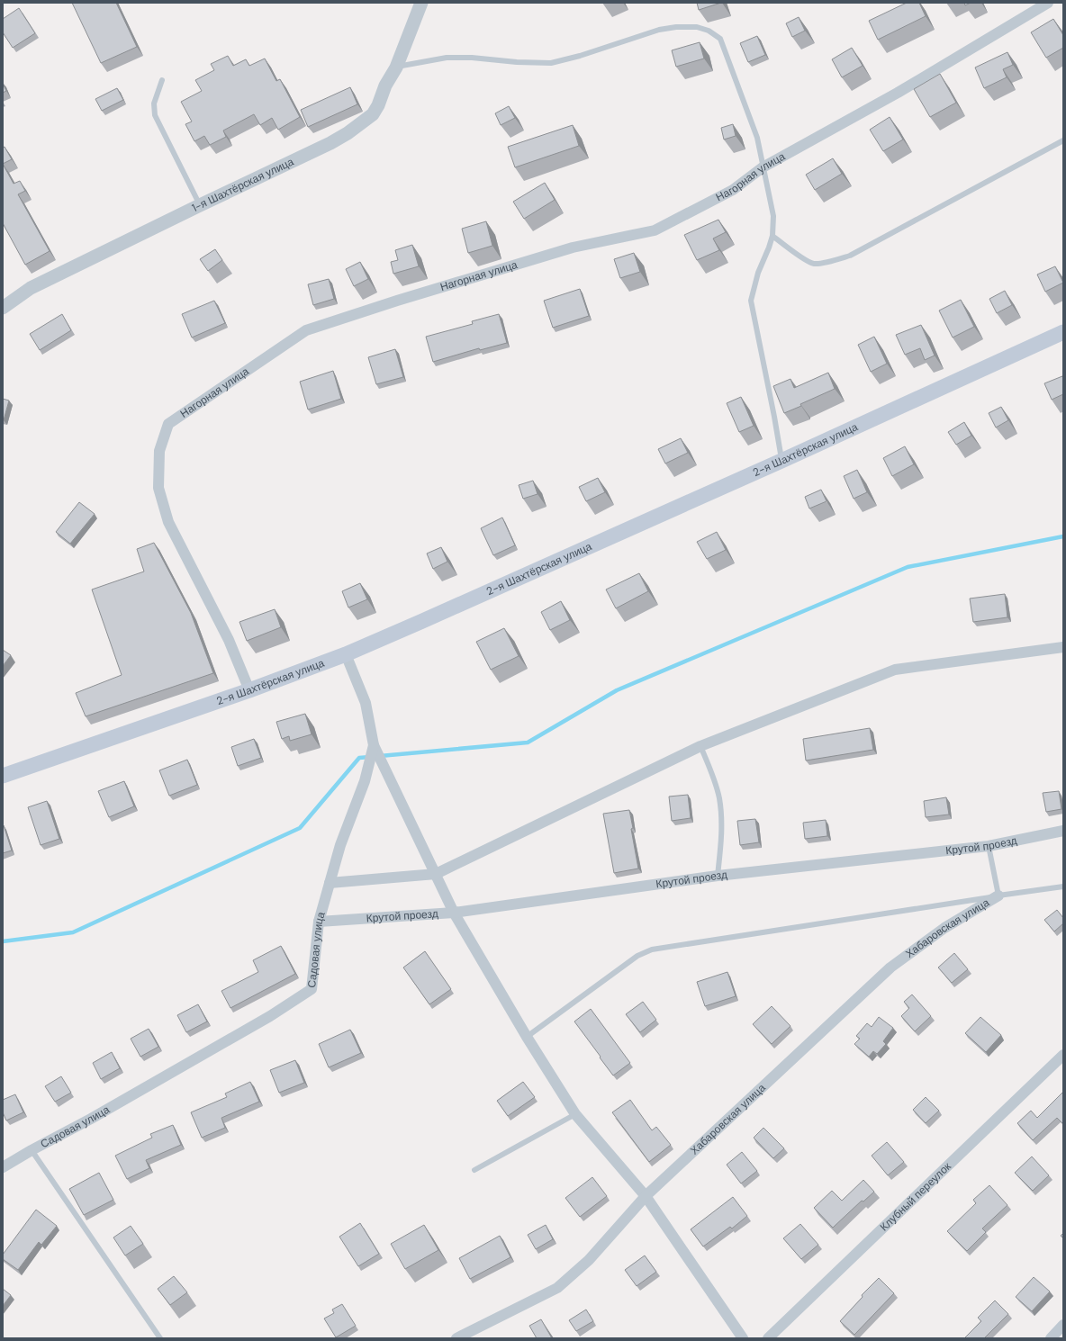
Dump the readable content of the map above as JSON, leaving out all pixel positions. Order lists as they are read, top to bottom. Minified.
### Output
{"streets":{"main road":["2-я Шахтёрская улица"],"street":["Нагорная улица","1-я Шахтёрская улица","Крутой проезд","Хабаровская улица","Садовая улица","Клубный переулок"]},"crossings":[["Нагорная улица","2-я Шахтёрская улица"],["2-я Шахтёрская улица","Садовая улица"],["Крутой проезд","Садовая улица"]]}
